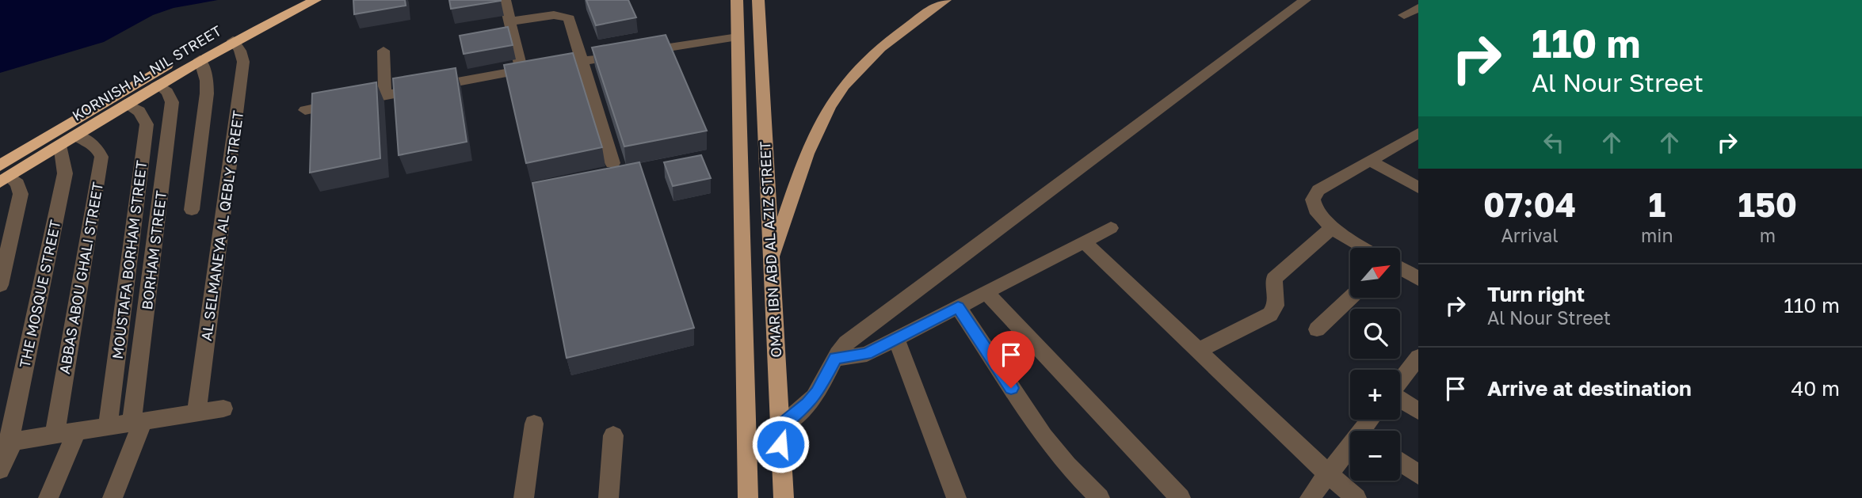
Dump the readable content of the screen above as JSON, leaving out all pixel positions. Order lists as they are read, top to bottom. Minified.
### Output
{"streets":{"highway":["KORNISH AL NIL STREET"],"main road":["OMAR IBN ABD AL AZIZ STREET"],"street":["AL SELMANEYA AL QEBLY STREET","BORHAM STREET","MOUSTAFA BORHAM STREET","ABBAS ABOU GHALI STREET","THE MOSQUE STREET"]},"crossings":[["KORNISH AL NIL STREET","AL SELMANEYA AL QEBLY STREET"],["KORNISH AL NIL STREET","BORHAM STREET"],["KORNISH AL NIL STREET","MOUSTAFA BORHAM STREET"],["KORNISH AL NIL STREET","ABBAS ABOU GHALI STREET"],["KORNISH AL NIL STREET","THE MOSQUE STREET"],["ABBAS ABOU GHALI STREET","THE MOSQUE STREET"]],"north":"top right","page":{"turn":["110 m","Al Nour Street"],"eta":["07:04","Arrival","1","min","150","m"],"map_buttons":["+","−"],"list":[{"name":"Turn right","note":"Al Nour Street","value":"110 m"},{"name":"Arrive at destination","value":"40 m"}]}}
